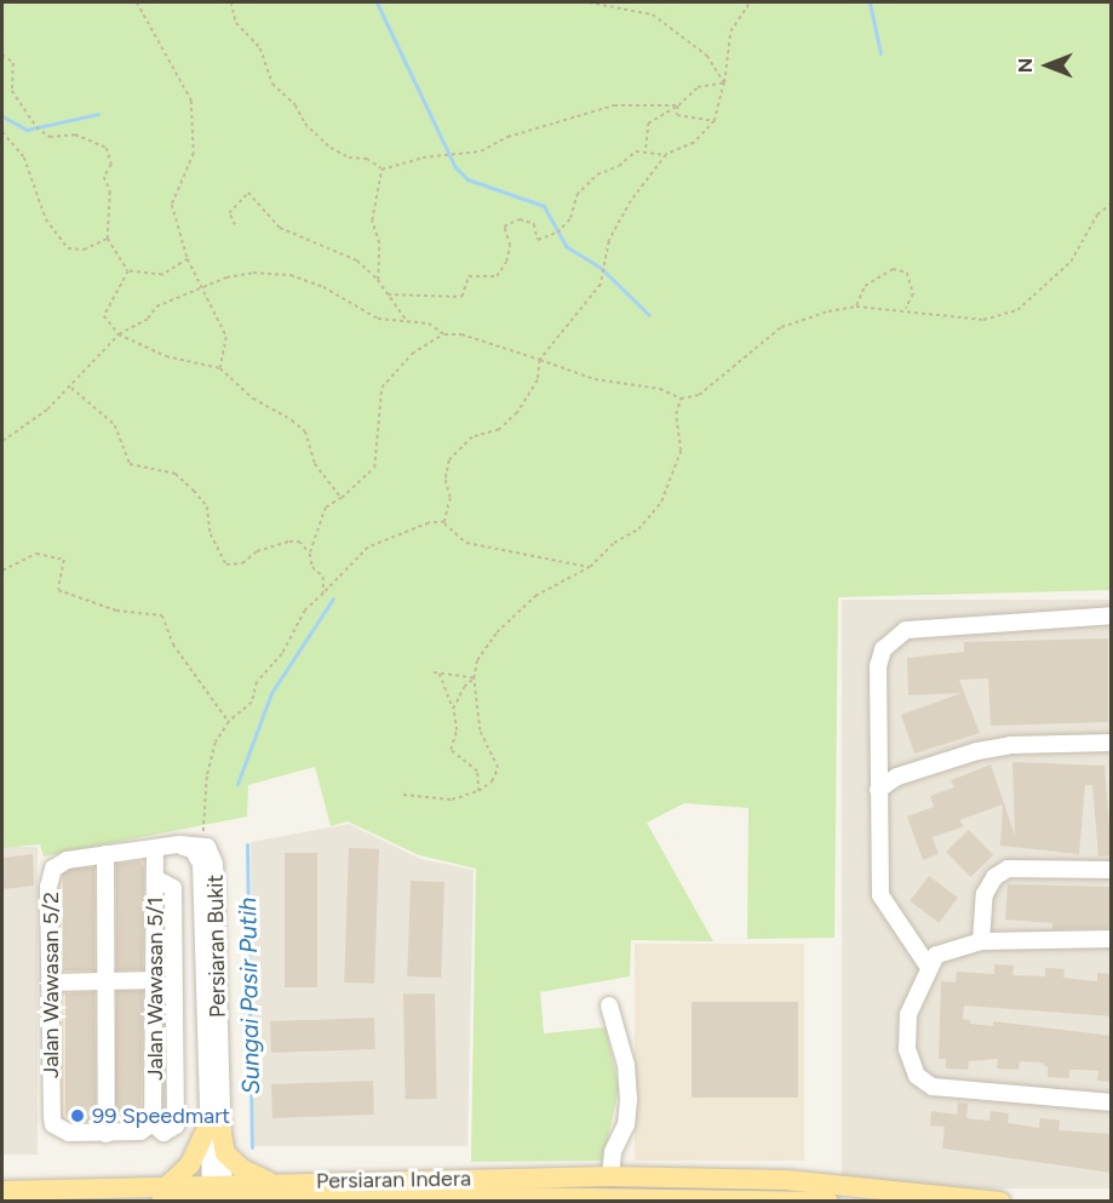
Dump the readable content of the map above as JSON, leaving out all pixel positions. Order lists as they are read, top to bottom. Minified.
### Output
{"streets":{"main road":["Persiaran Indera"],"street":["Persiaran Bukit","Jalan Wawasan 5/2","Jalan Wawasan 5/1"]},"crossings":[["Persiaran Bukit","Jalan Wawasan 5/2"],["Persiaran Bukit","Jalan Wawasan 5/1"],["Persiaran Bukit","Persiaran Indera"],["Jalan Wawasan 5/2","Jalan Wawasan 5/1"]],"water":["Sungai Pasir Putih"],"places":["99 Speedmart"],"north":"left"}
